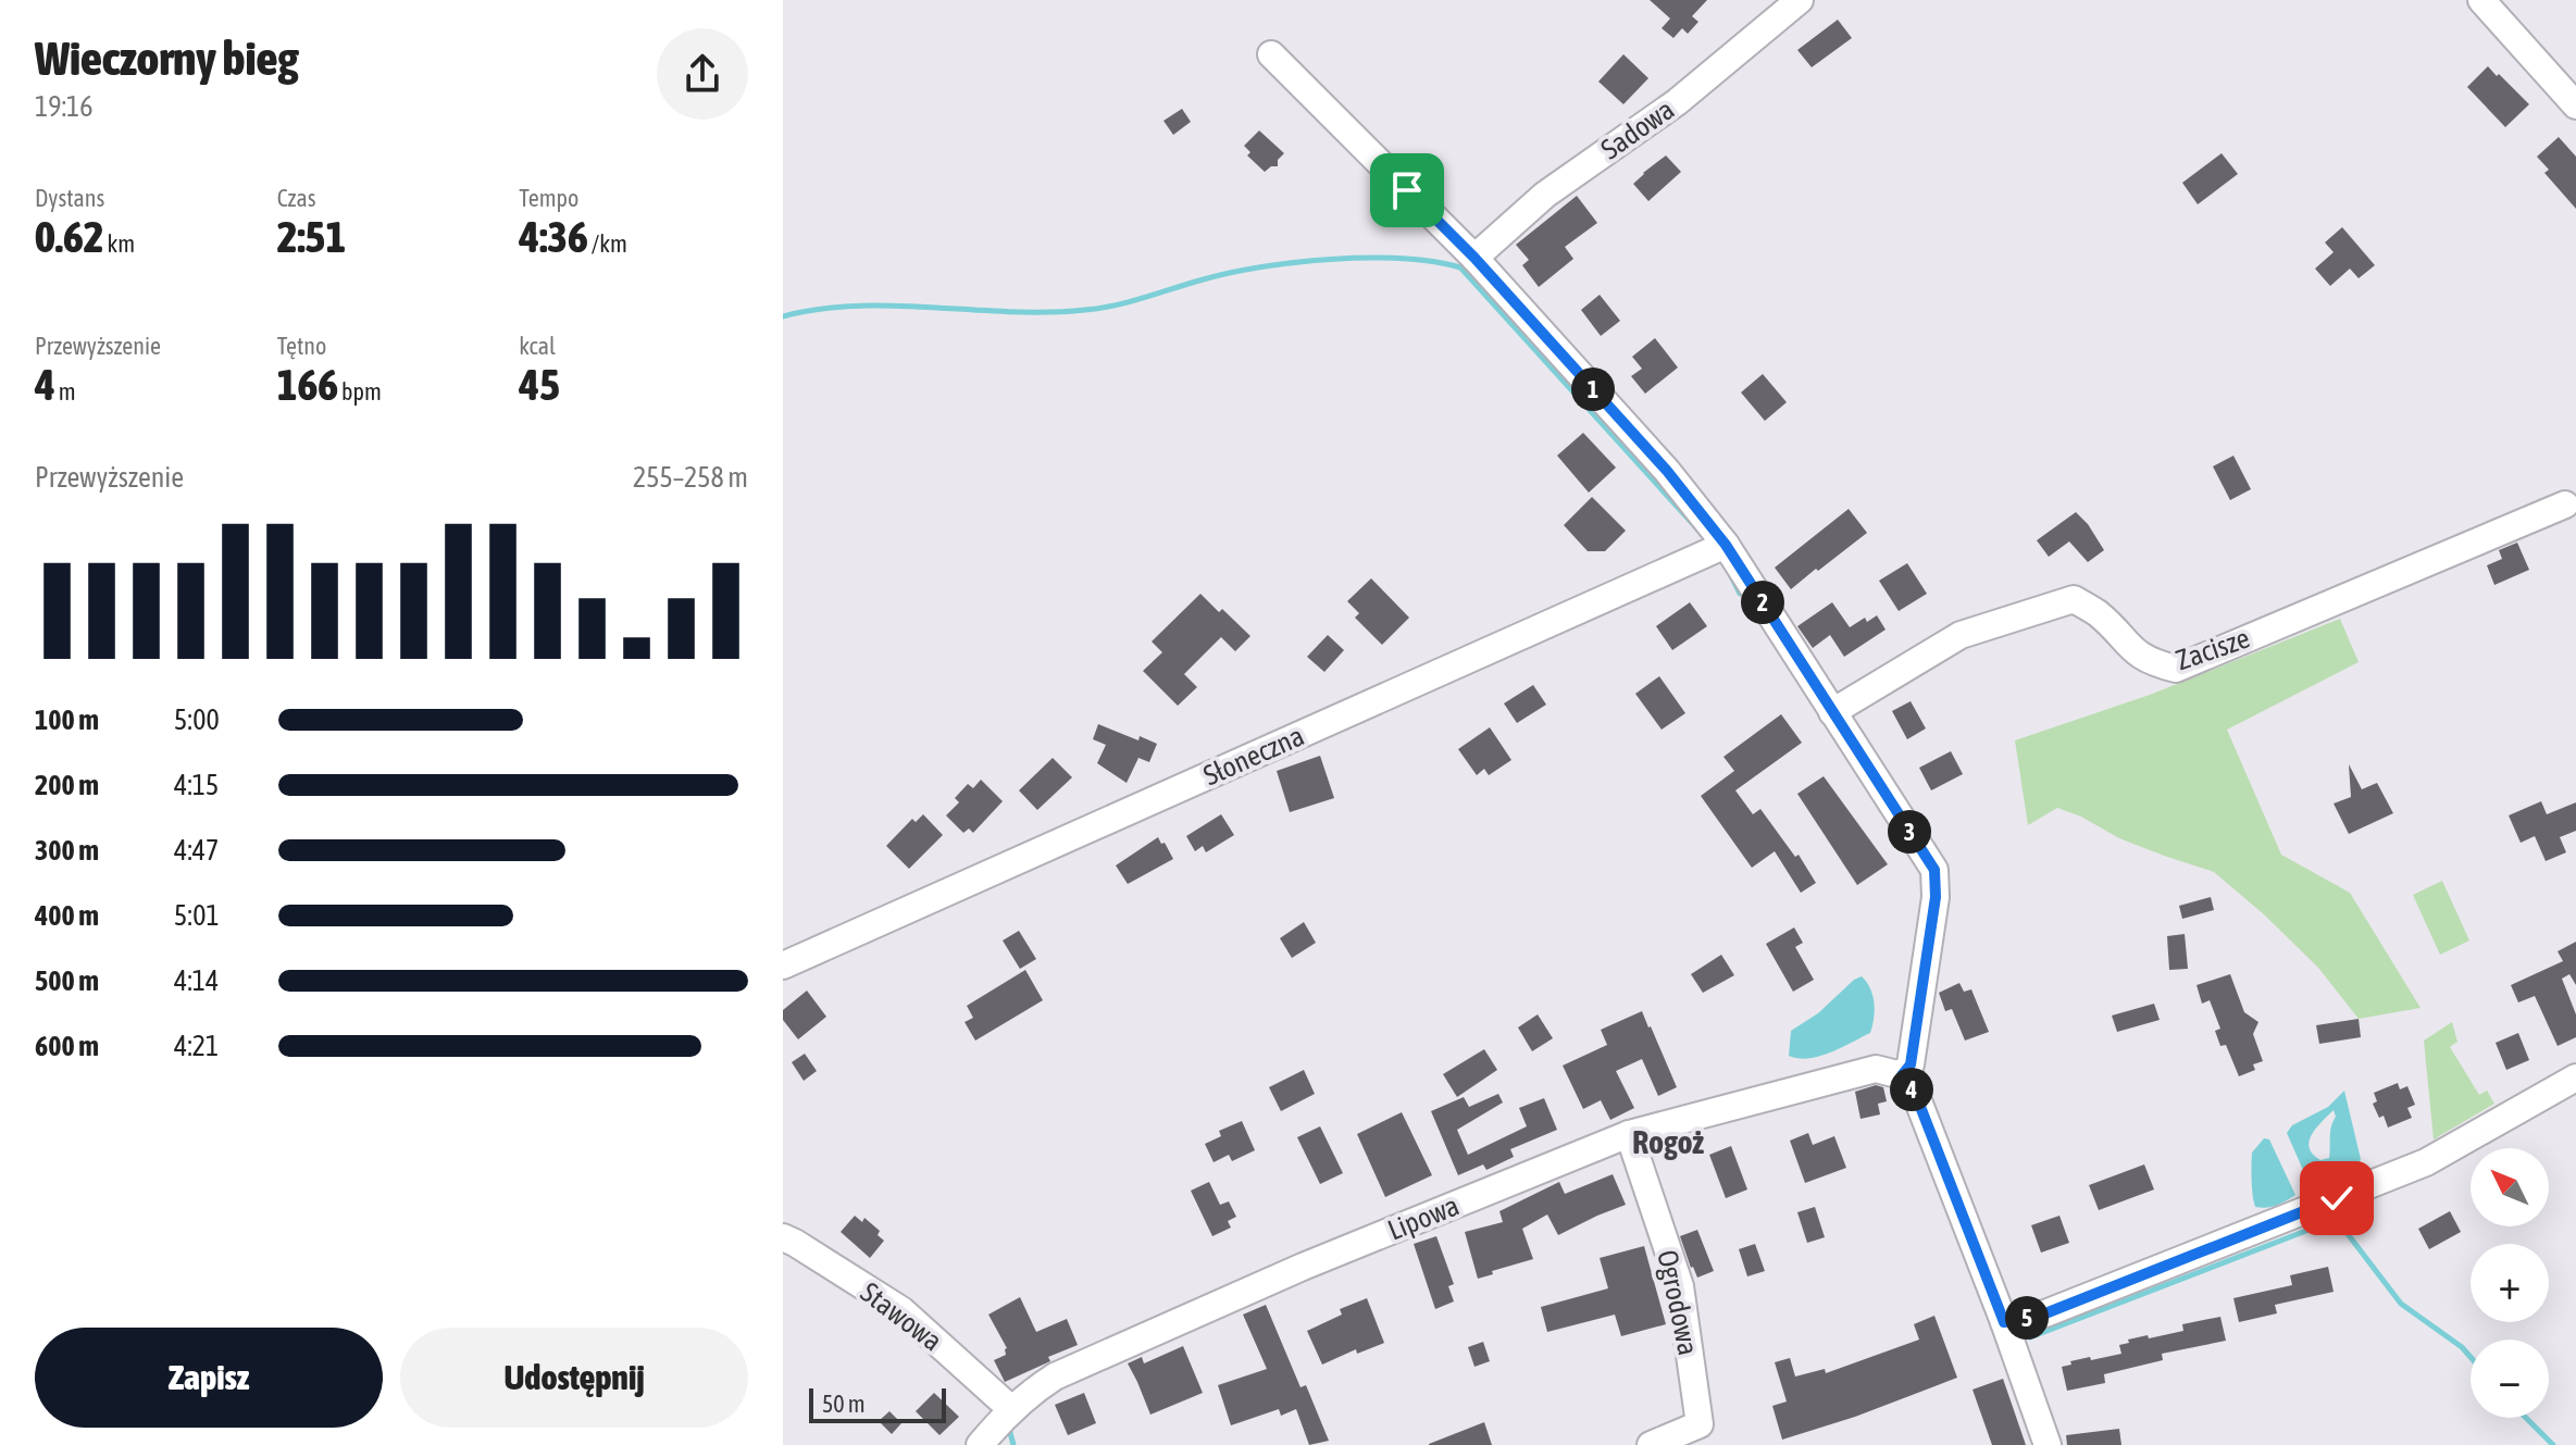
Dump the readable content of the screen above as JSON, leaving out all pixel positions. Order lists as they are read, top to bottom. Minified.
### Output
{"streets":{"street":["Sadowa","Zacisze","Słoneczna","Lipowa","Ogrodowa","Stawowa"]},"crossings":[["Lipowa","Ogrodowa"],["Lipowa","Stawowa"]],"districts":["Rogoż"],"scale_bar":"50 m","north":"top left","page":{"heading":["Wieczorny bieg","19:16"],"stats":[["Dystans","0.62 km"],["Czas","2:51"],["Tempo","4:36 /km"],["Przewyższenie","4 m"],["Tętno","166 bpm"],["kcal","45"]],"pins":["1","2","3","4","5"],"chart":["Przewyższenie","255–258 m"],"list":[{"name":"100 m","note":"5:00"},{"name":"200 m","note":"4:15"},{"name":"300 m","note":"4:47"},{"name":"400 m","note":"5:01"},{"name":"500 m","note":"4:14"},{"name":"600 m","note":"4:21"}],"map_buttons":["+","−"],"buttons":["Zapisz","Udostępnij"],"scale":"50 m"}}
